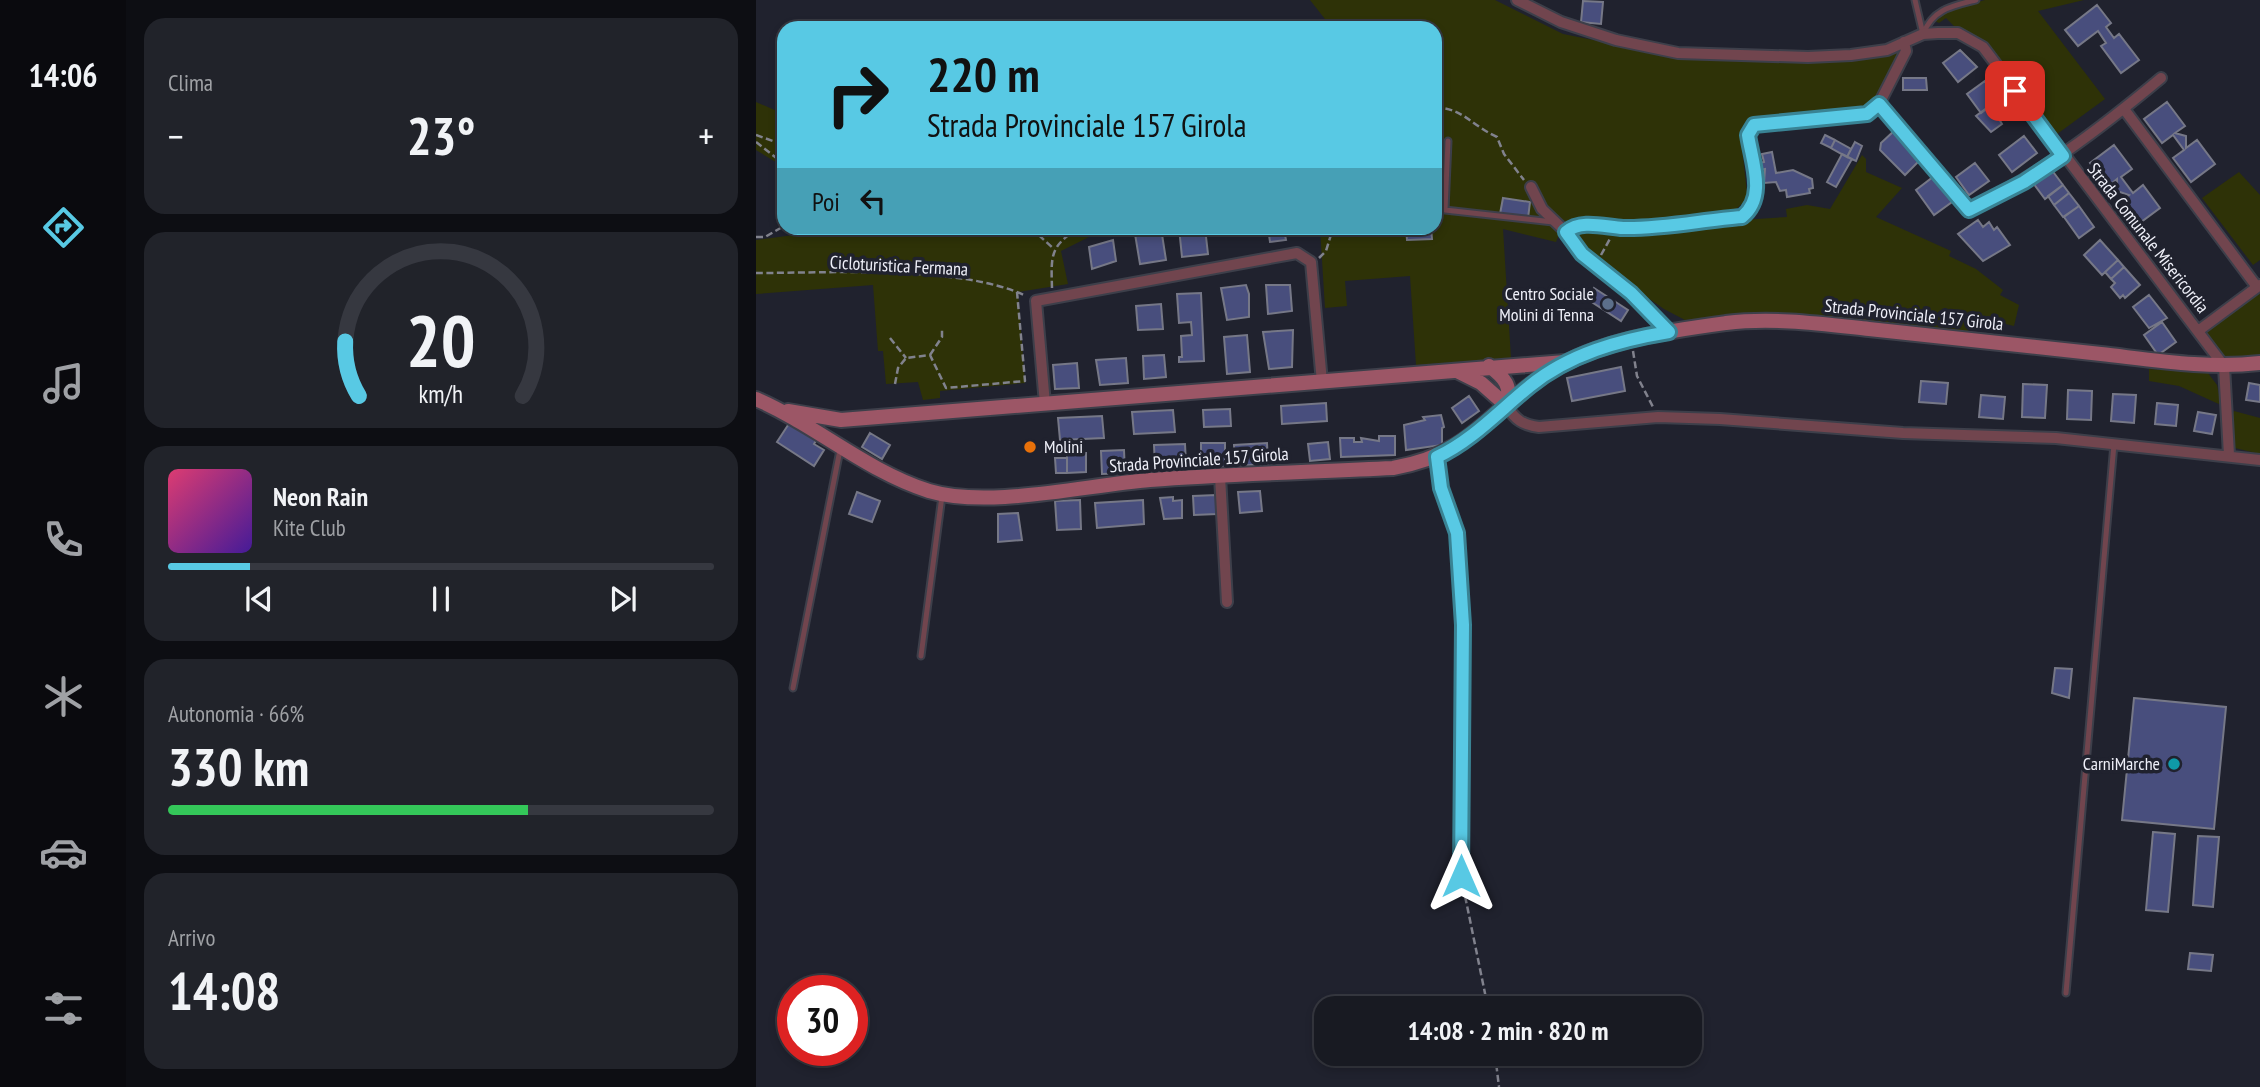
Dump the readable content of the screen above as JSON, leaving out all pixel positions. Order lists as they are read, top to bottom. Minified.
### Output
{"streets":{"main road":["Strada Provinciale 157 Girola"],"street":["Strada Comunale Misericordia"],"path":["Cicloturistica Fermana"]},"crossings":[["Strada Comunale Misericordia","Strada Provinciale 157 Girola"]],"places":["Centro Sociale Molini di Tenna","Molini","CarniMarche"],"page":{"tabs":"14:06","tile":["Clima",["Autonomia · 66%","330 km"],["Arrivo","14:08"]],"turn":["220 m","Strada Provinciale 157 Girola"],"heat":["−","23°","+"],"then":"Poi","song":["Neon Rain","Kite Club"],"limit":"30","trip":"14:08 · 2 min · 820 m","gauge":["20","km/h"]}}
